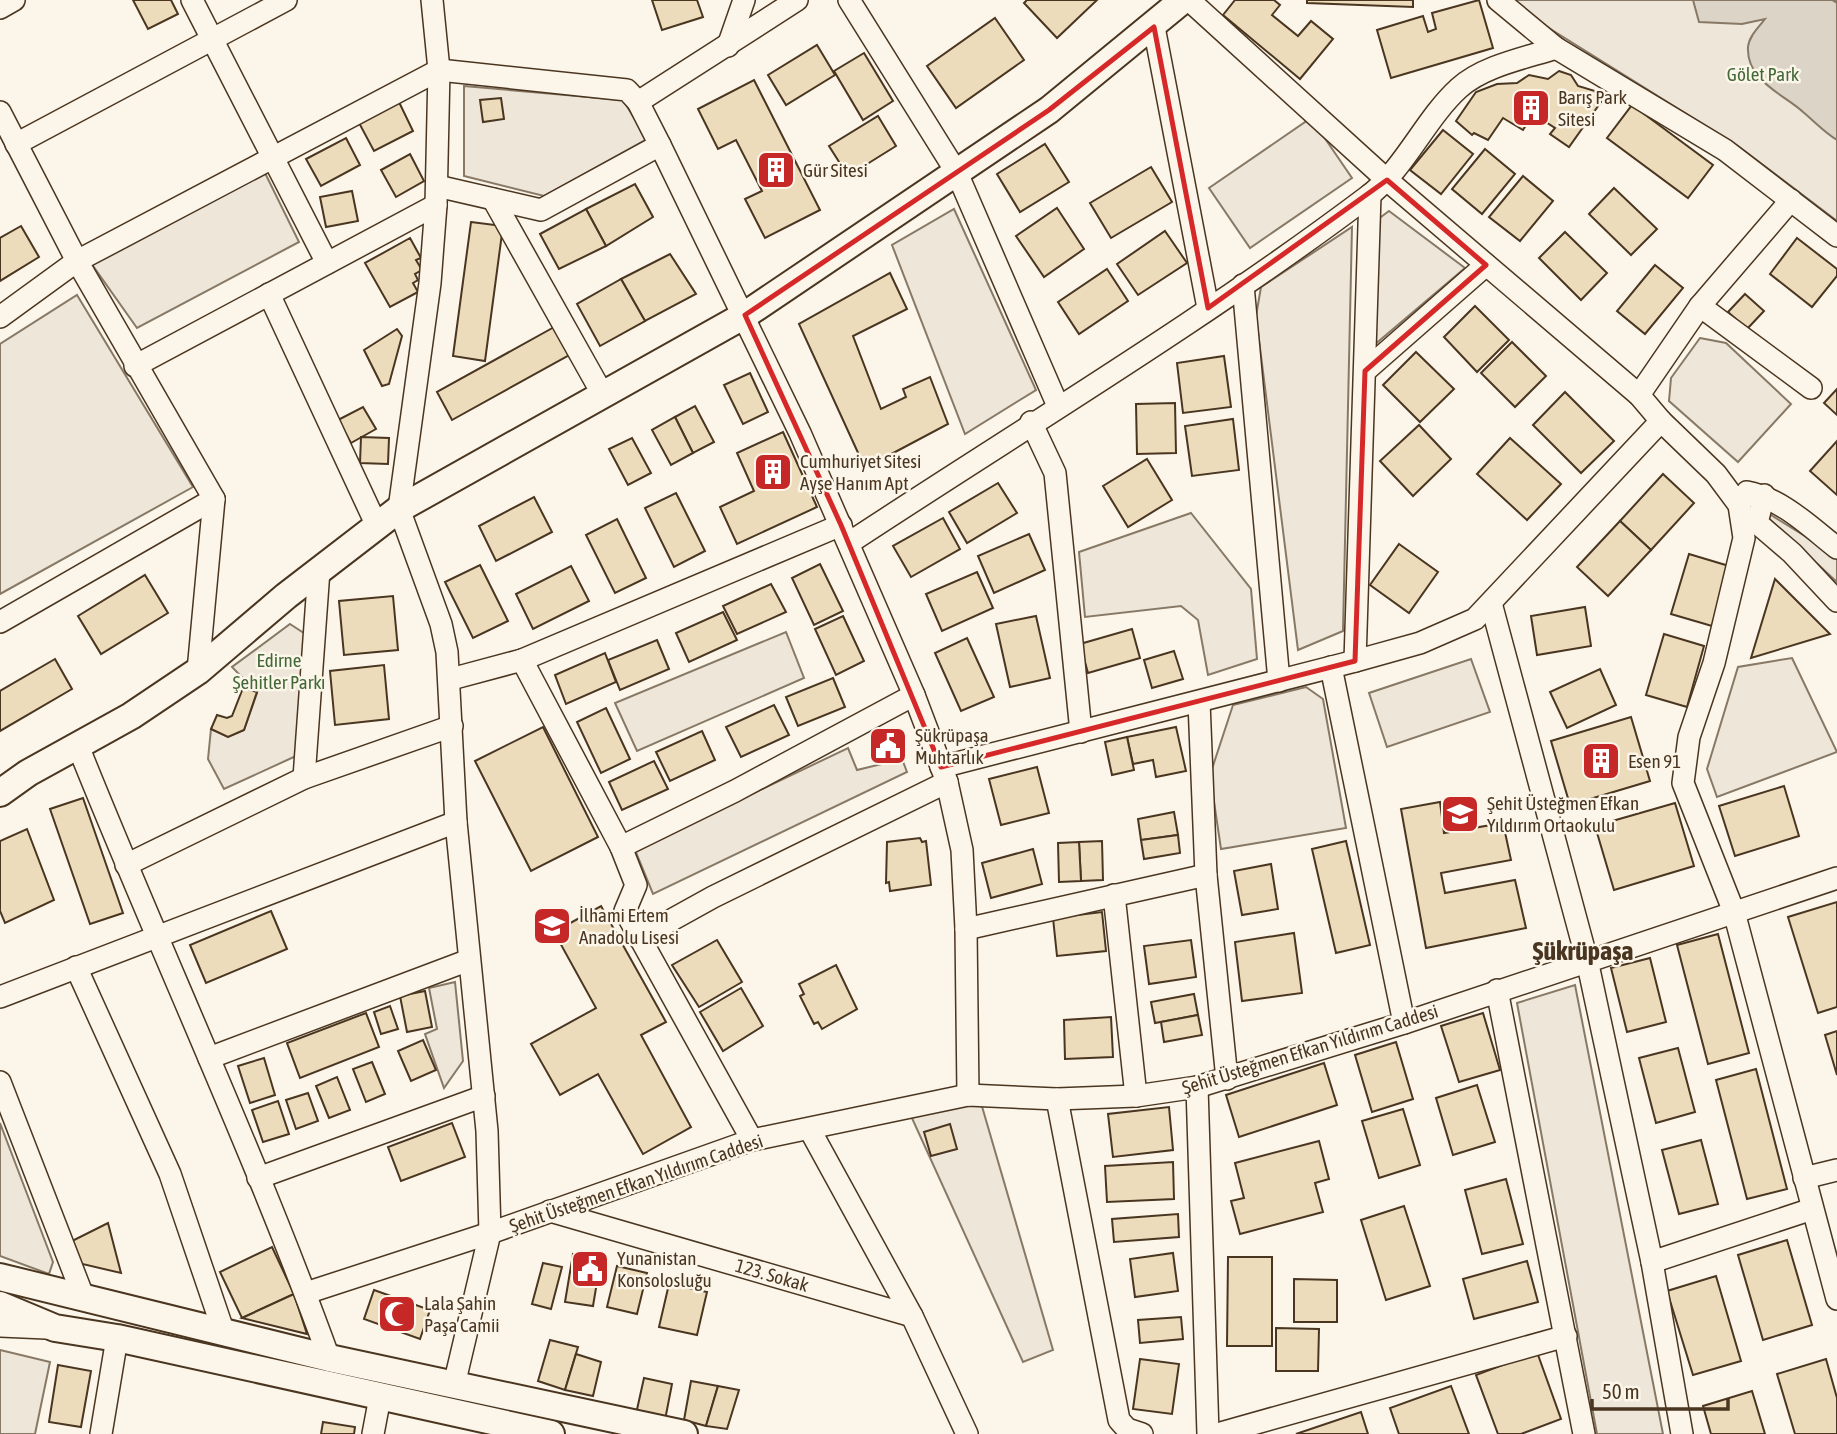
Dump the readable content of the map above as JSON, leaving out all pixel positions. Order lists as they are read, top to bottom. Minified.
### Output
{"streets":{"street":["Şehit Üsteğmen Efkan Yıldırım Caddesi","123. Sokak"]},"crossings":[["Şehit Üsteğmen Efkan Yıldırım Caddesi","123. Sokak"]],"districts":["Şükrüpaşa"],"parks":["Gölet Park","Edirne Şehitler Parkı"],"places":{"building":["Barış Park Sitesi","Gür Sitesi","Cumhuriyet Sitesi Ayşe Hanım Apt","Esen 91"],"public building":["Şükrüpaşa Muhtarlık","Yunanistan Konsolosluğu"],"school or university":["Şehit Üsteğmen Efkan Yıldırım Ortaokulu","İlhami Ertem Anadolu Lisesi"],"mosque":["Lala Şahin Paşa Camii"]},"scale_bar":"50 m"}
